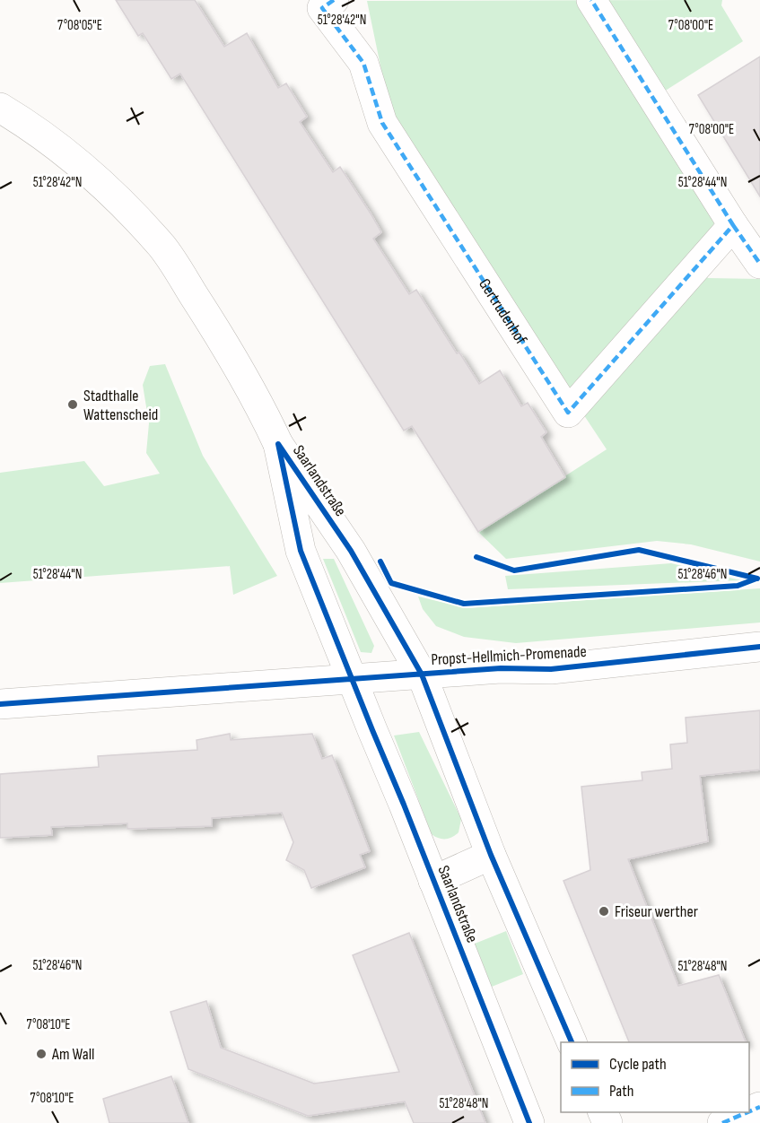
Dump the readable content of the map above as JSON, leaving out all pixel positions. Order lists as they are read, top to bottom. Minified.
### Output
{"streets":{"street":["Gertrudenhof","Saarlandstraße","Propst-Hellmich-Promenade"]},"crossings":[["Saarlandstraße","Propst-Hellmich-Promenade"]],"places":["Stadthalle Wattenscheid","Friseur werther","Am Wall"],"legend":["Cycle path","Path"],"coordinates":["51°28'42\"N","7°08'05\"E","7°08'00\"E","51°28'44\"N","51°28'46\"N","51°28'48\"N","7°08'10\"E"]}
